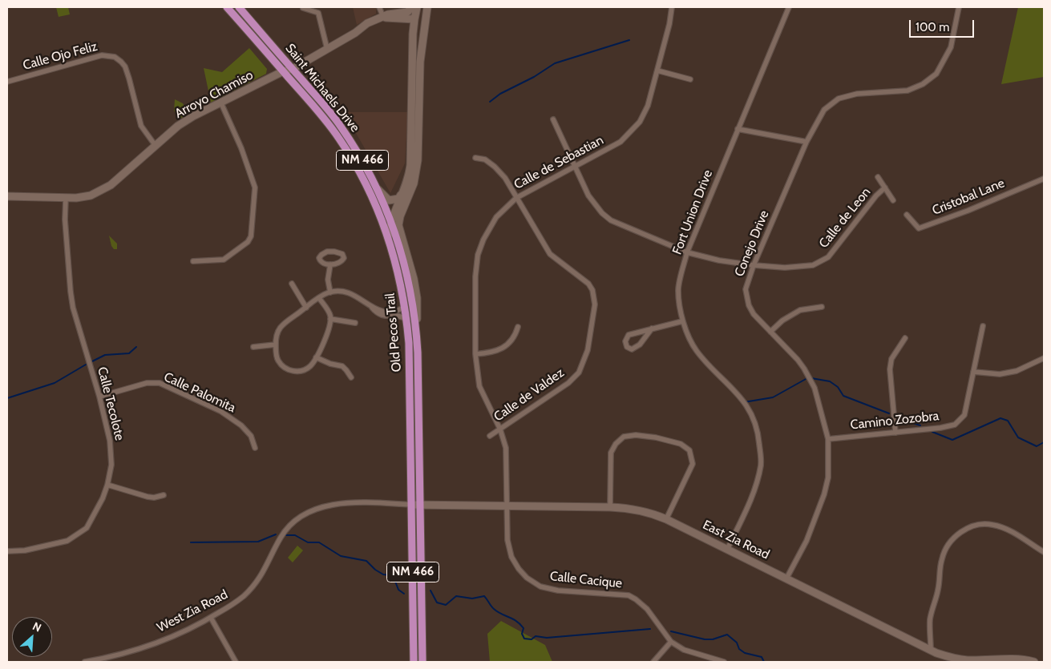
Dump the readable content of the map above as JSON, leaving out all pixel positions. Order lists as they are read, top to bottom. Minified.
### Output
{"streets":{"main road":["Saint Michaels Drive","NM 466","Old Pecos Trail"],"street":["Calle Ojo Feliz","Arroyo Chamiso","Calle de Sebastian","Cristobal Lane","Fort Union Drive","Calle de Leon","Conejo Drive","Calle Palomita","Calle de Valdez","Calle Tecolote","Camino Zozobra","East Zia Road","Calle Cacique","West Zia Road"]},"crossings":[["Calle Ojo Feliz","Arroyo Chamiso"],["Saint Michaels Drive","Arroyo Chamiso"],["Saint Michaels Drive","Old Pecos Trail"],["Arroyo Chamiso","Calle Tecolote"],["Calle de Sebastian","Calle de Leon"],["Calle de Sebastian","Calle de Valdez"],["Calle de Sebastian","East Zia Road"],["Calle de Sebastian","Calle Cacique"],["Fort Union Drive","Calle de Leon"],["Fort Union Drive","East Zia Road"],["Calle de Leon","Conejo Drive"],["Conejo Drive","Camino Zozobra"],["Conejo Drive","East Zia Road"],["Old Pecos Trail","East Zia Road"],["Old Pecos Trail","West Zia Road"],["Calle Palomita","Calle Tecolote"],["East Zia Road","Calle Cacique"],["East Zia Road","West Zia Road"]],"scale_bar":"100 m","north":"top right"}
